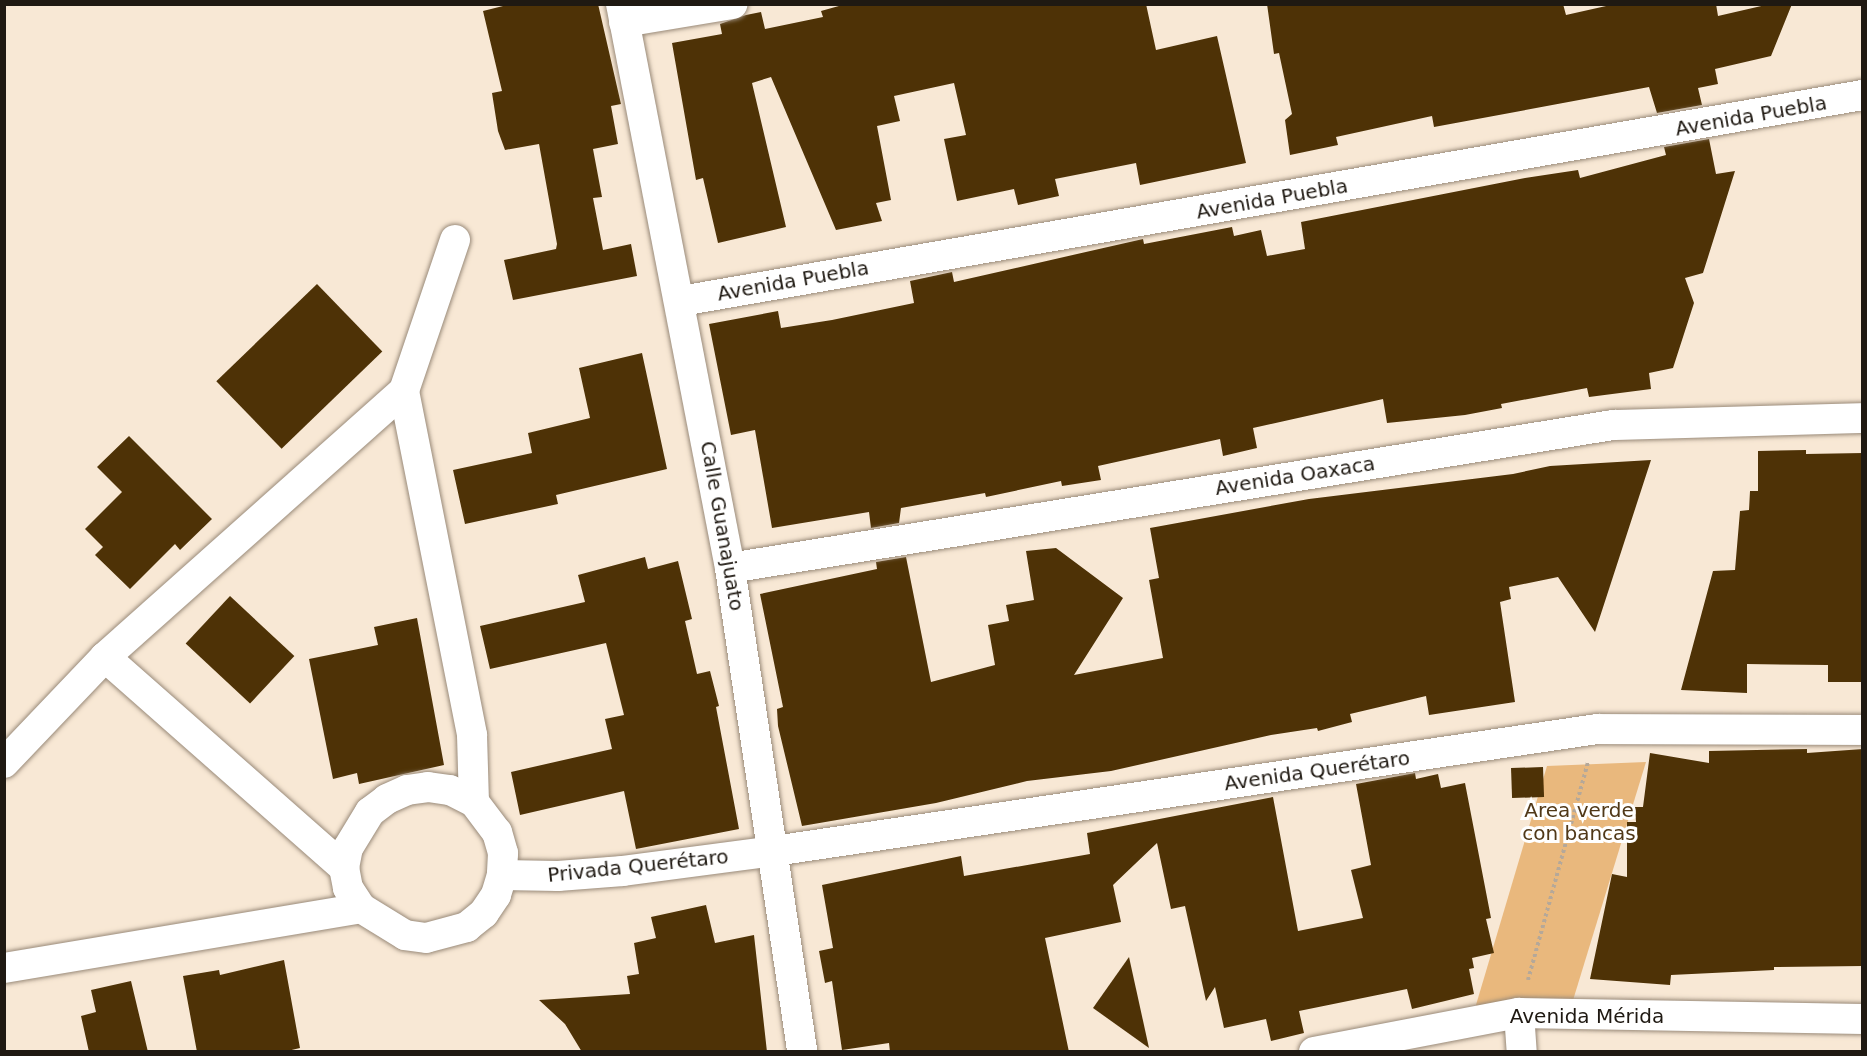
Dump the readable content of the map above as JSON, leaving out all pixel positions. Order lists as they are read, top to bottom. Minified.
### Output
{"streets":{"street":["Avenida Puebla","Avenida Oaxaca","Calle Guanajuato","Avenida Querétaro","Privada Querétaro","Avenida Mérida"]},"crossings":[["Avenida Puebla","Calle Guanajuato"],["Avenida Oaxaca","Calle Guanajuato"],["Calle Guanajuato","Avenida Querétaro"],["Calle Guanajuato","Privada Querétaro"],["Avenida Querétaro","Privada Querétaro"]],"parks":["Area verde con bancas"]}
